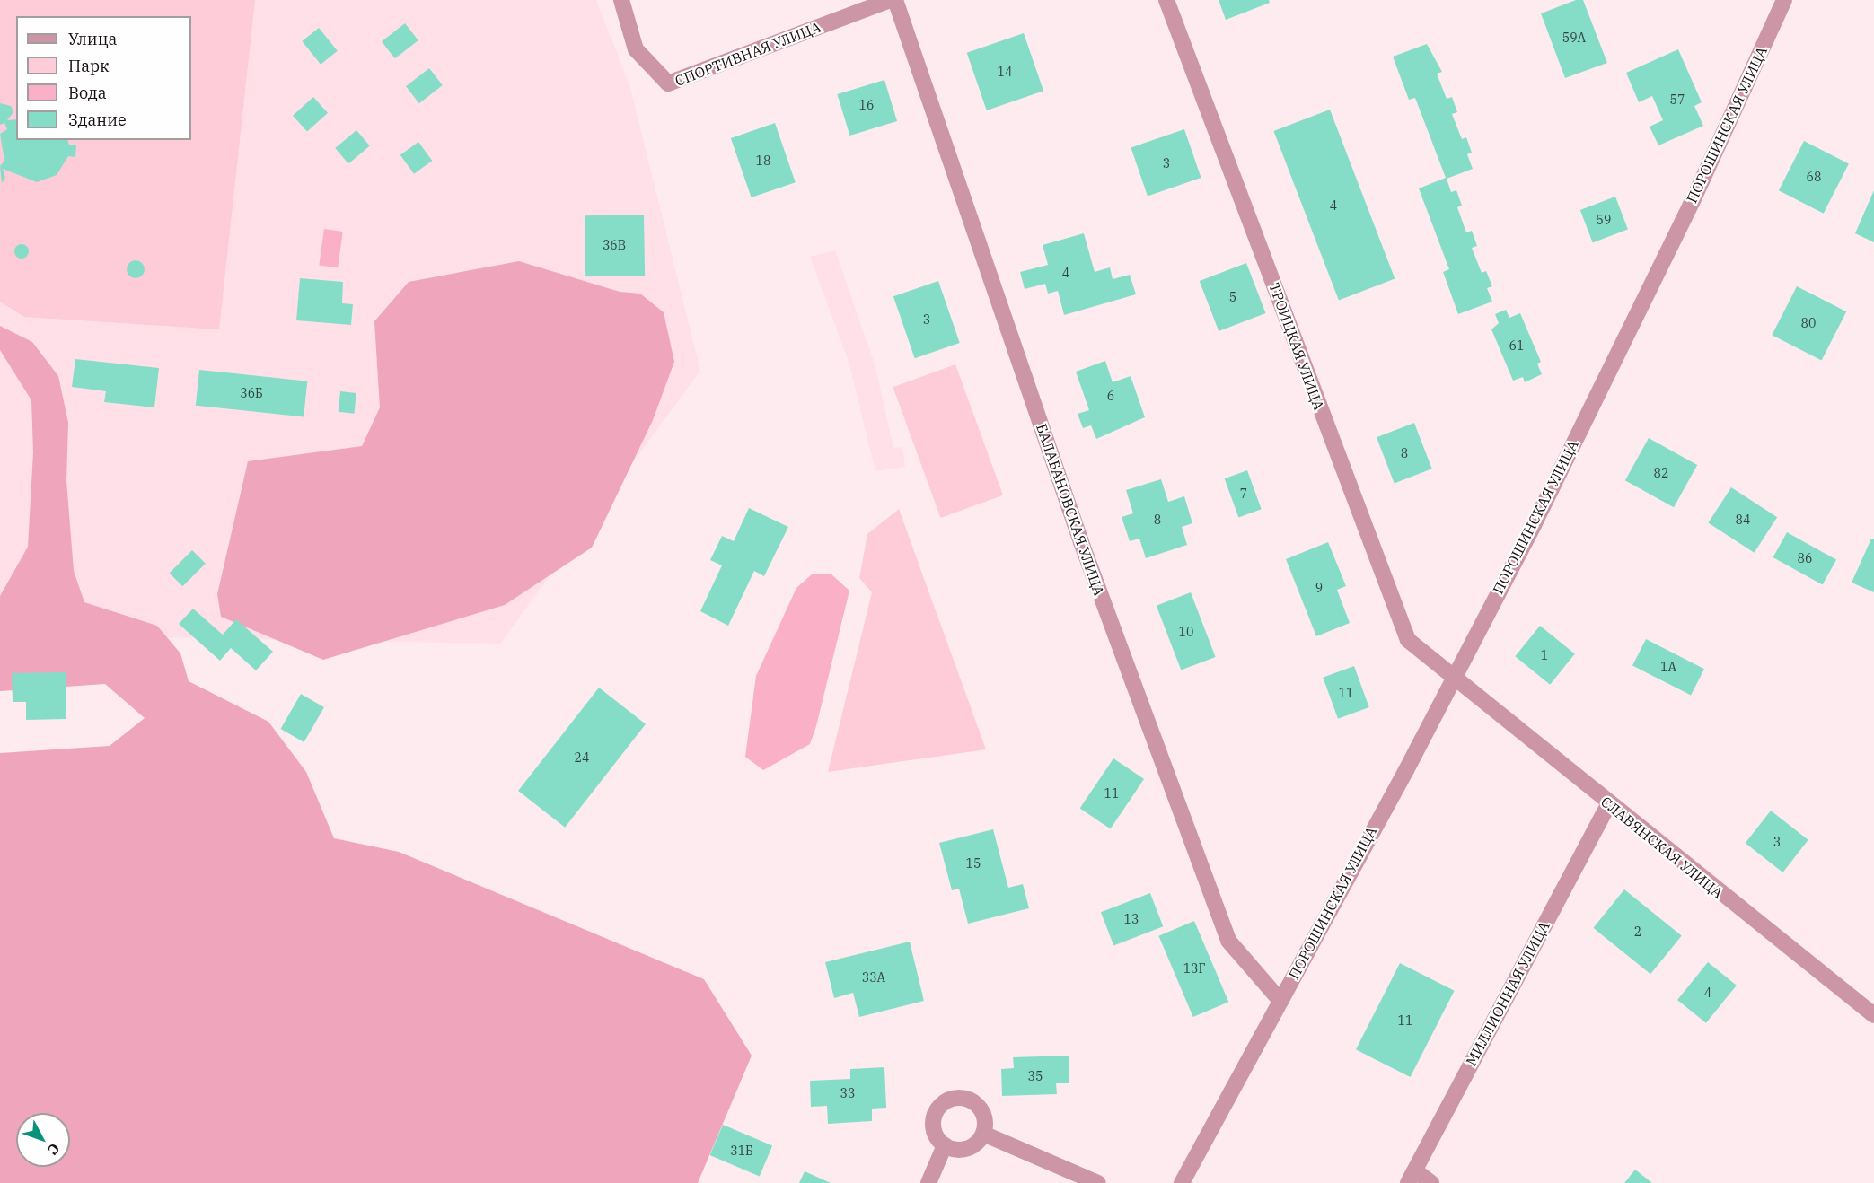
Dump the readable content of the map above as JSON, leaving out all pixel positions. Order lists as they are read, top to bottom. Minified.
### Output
{"streets":{"street":["СПОРТИВНАЯ УЛИЦА","ПОРОШИНСКАЯ УЛИЦА","ТРОИЦКАЯ УЛИЦА","БАЛАБАНОВСКАЯ УЛИЦА","СЛАВЯНСКАЯ УЛИЦА","МИЛЛИОННАЯ УЛИЦА"]},"crossings":[["ПОРОШИНСКАЯ УЛИЦА","ТРОИЦКАЯ УЛИЦА"],["ПОРОШИНСКАЯ УЛИЦА","БАЛАБАНОВСКАЯ УЛИЦА"],["ПОРОШИНСКАЯ УЛИЦА","СЛАВЯНСКАЯ УЛИЦА"],["ТРОИЦКАЯ УЛИЦА","СЛАВЯНСКАЯ УЛИЦА"],["СЛАВЯНСКАЯ УЛИЦА","МИЛЛИОННАЯ УЛИЦА"]],"house_numbers":["59А","14","57","16","18","3","68","4","59","36В","4","5","3","80","61","36Б","6","8","82","7","8","84","86","9","10","1","1А","11","24","11","3","15","13","2","13Г","33А","4","11","35","33","31Б"],"legend":["Улица","Парк","Вода","Здание"],"north":"bottom right"}
